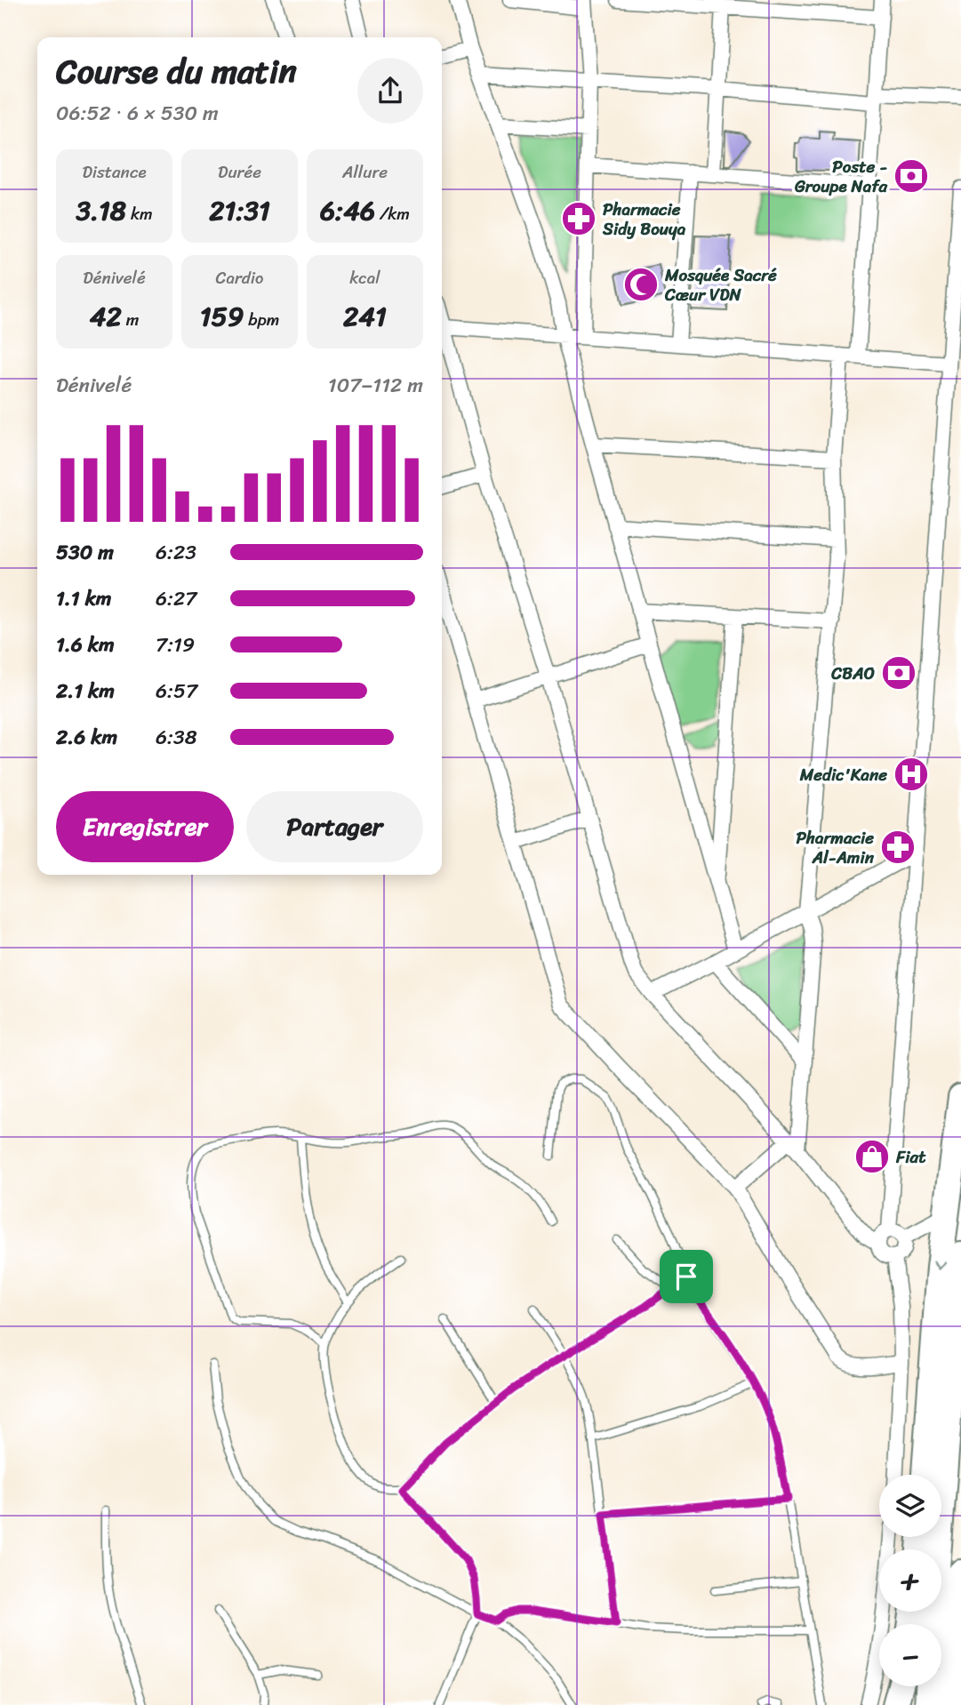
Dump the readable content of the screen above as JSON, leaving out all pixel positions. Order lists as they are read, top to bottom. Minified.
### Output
{"places":{"bank":["Poste - Groupe Nafa","CBAO"],"pharmacy":["Pharmacie Sidy Bouya","Pharmacie Al-Amin"],"mosque":["Mosquée Sacré Cœur VDN"],"hospital":["Medic'Kane"],"shop":["Fiat"]},"page":{"heading":["Course du matin","06:52 · 6 × 530 m"],"stats":[["Distance","3.18 km"],["Durée","21:31"],["Allure","6:46 /km"],["Dénivelé","42 m"],["Cardio","159 bpm"],["kcal","241"]],"chart":["Dénivelé","107–112 m"],"list":[{"name":"530 m","note":"6:23"},{"name":"1.1 km","note":"6:27"},{"name":"1.6 km","note":"7:19"},{"name":"2.1 km","note":"6:57"},{"name":"2.6 km","note":"6:38"}],"buttons":["Enregistrer","Partager"],"map_buttons":["+","−"]}}
